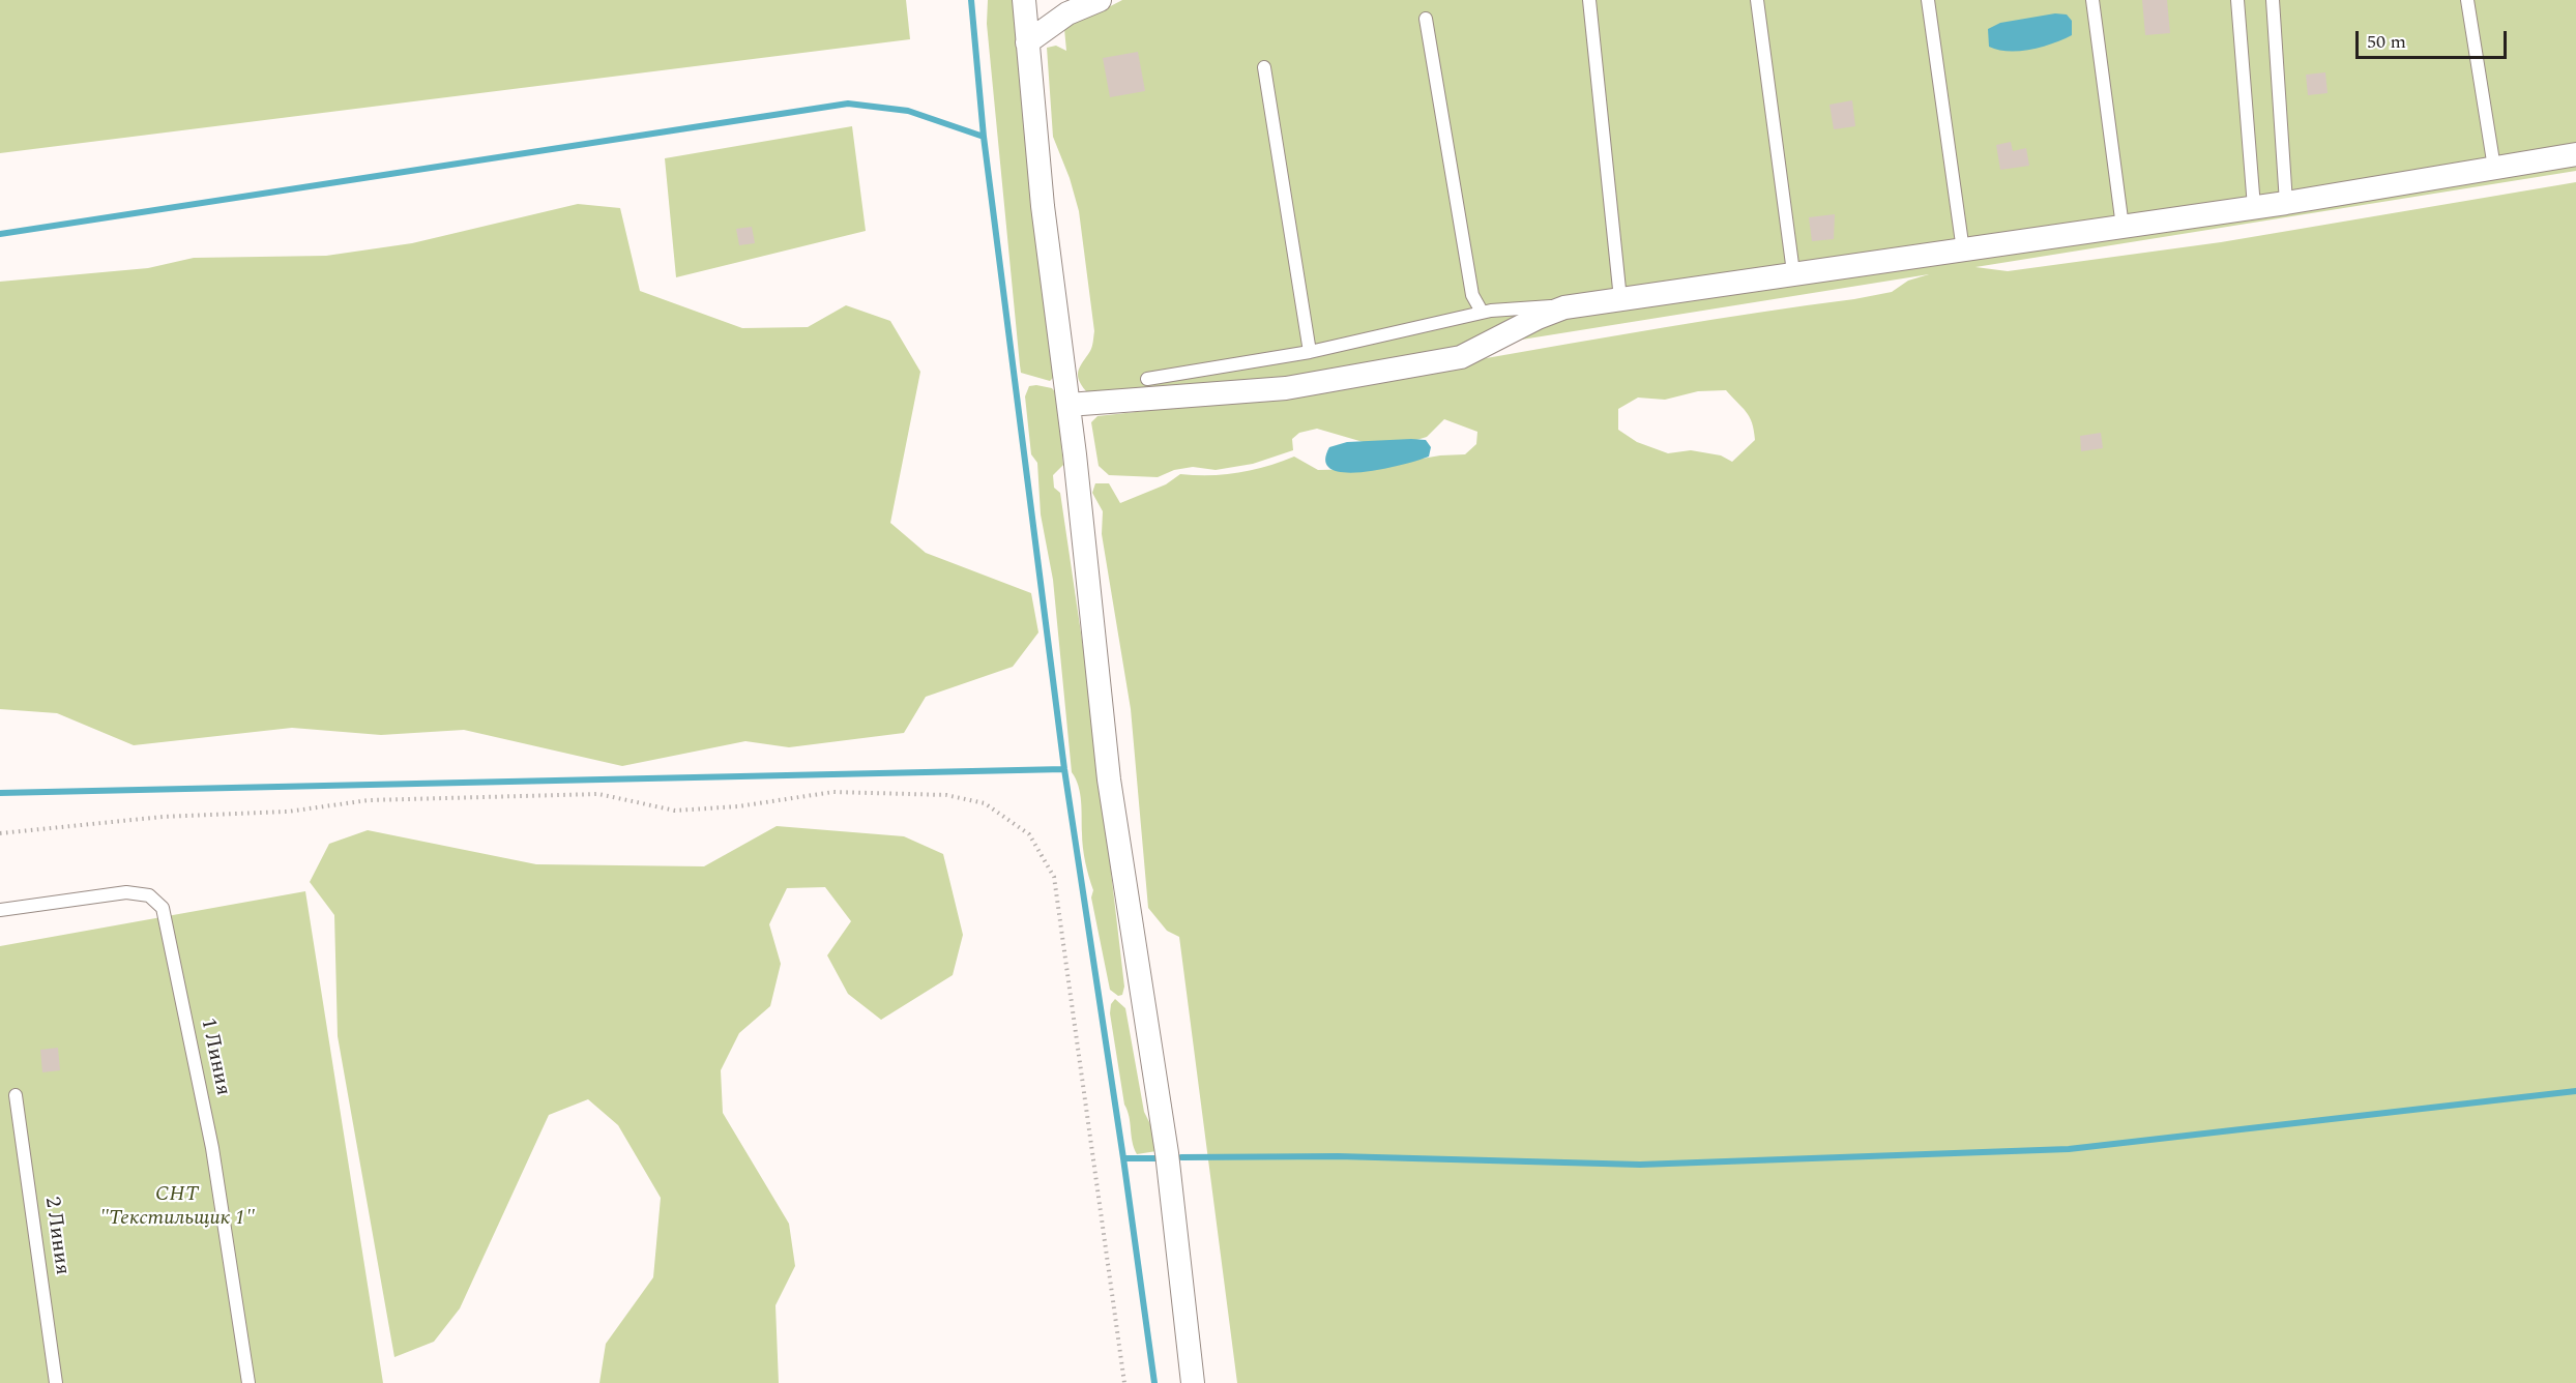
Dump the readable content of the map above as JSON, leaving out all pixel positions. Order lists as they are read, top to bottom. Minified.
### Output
{"streets":{"lane":["1 Линия","2 Линия"]},"parks":["СНТ \"Текстильщик 1\""],"scale_bar":"50 m"}
